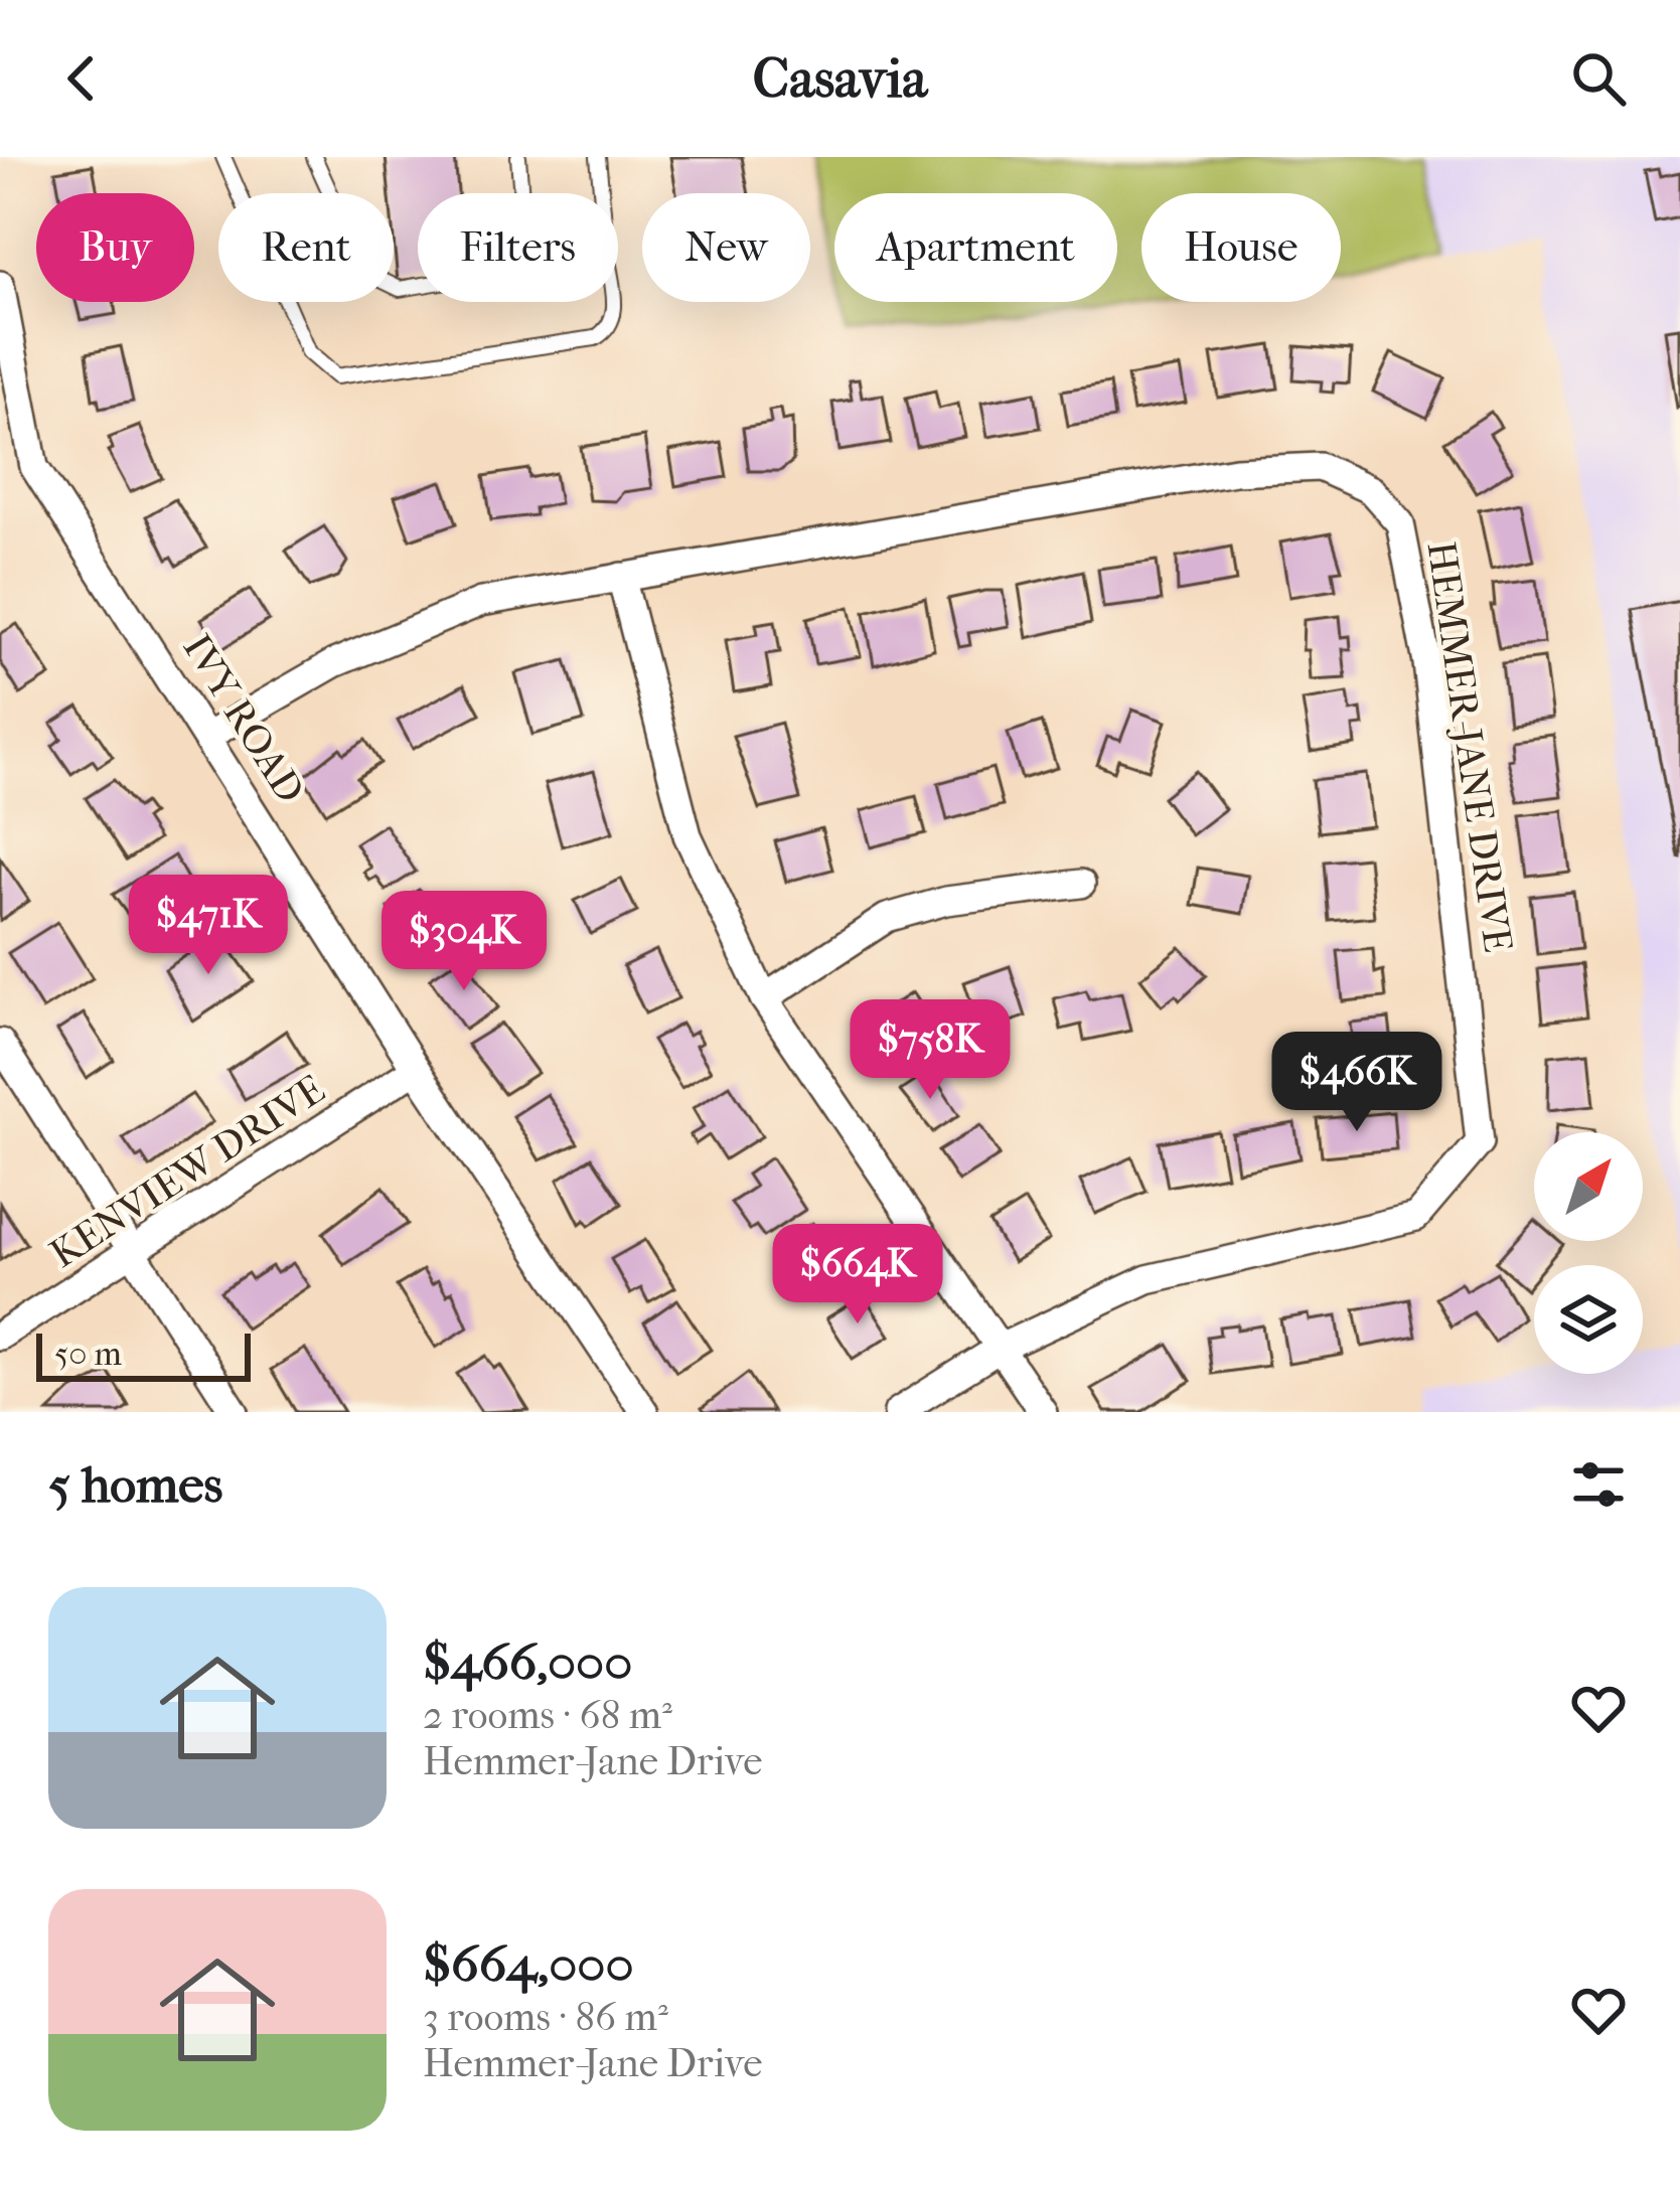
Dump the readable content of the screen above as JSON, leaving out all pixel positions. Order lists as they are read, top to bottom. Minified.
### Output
{"streets":{"street":["IVY ROAD","HEMMER-JANE DRIVE","KENVIEW DRIVE"]},"crossings":[["IVY ROAD","HEMMER-JANE DRIVE"],["IVY ROAD","KENVIEW DRIVE"]],"scale_bar":"50 m","north":"top right","page":{"header":"Casavia","chip":["Buy","Rent","Filters","New","Apartment","House"],"price":["$471K","$304K","$758K","$466K","$664K"],"scale":"50 m","heading":"5 homes","list":[{"name":"$466,000","note":"2 rooms · 68 m² · Hemmer-Jane Drive"},{"name":"$664,000","note":"3 rooms · 86 m² · Hemmer-Jane Drive"}]}}
